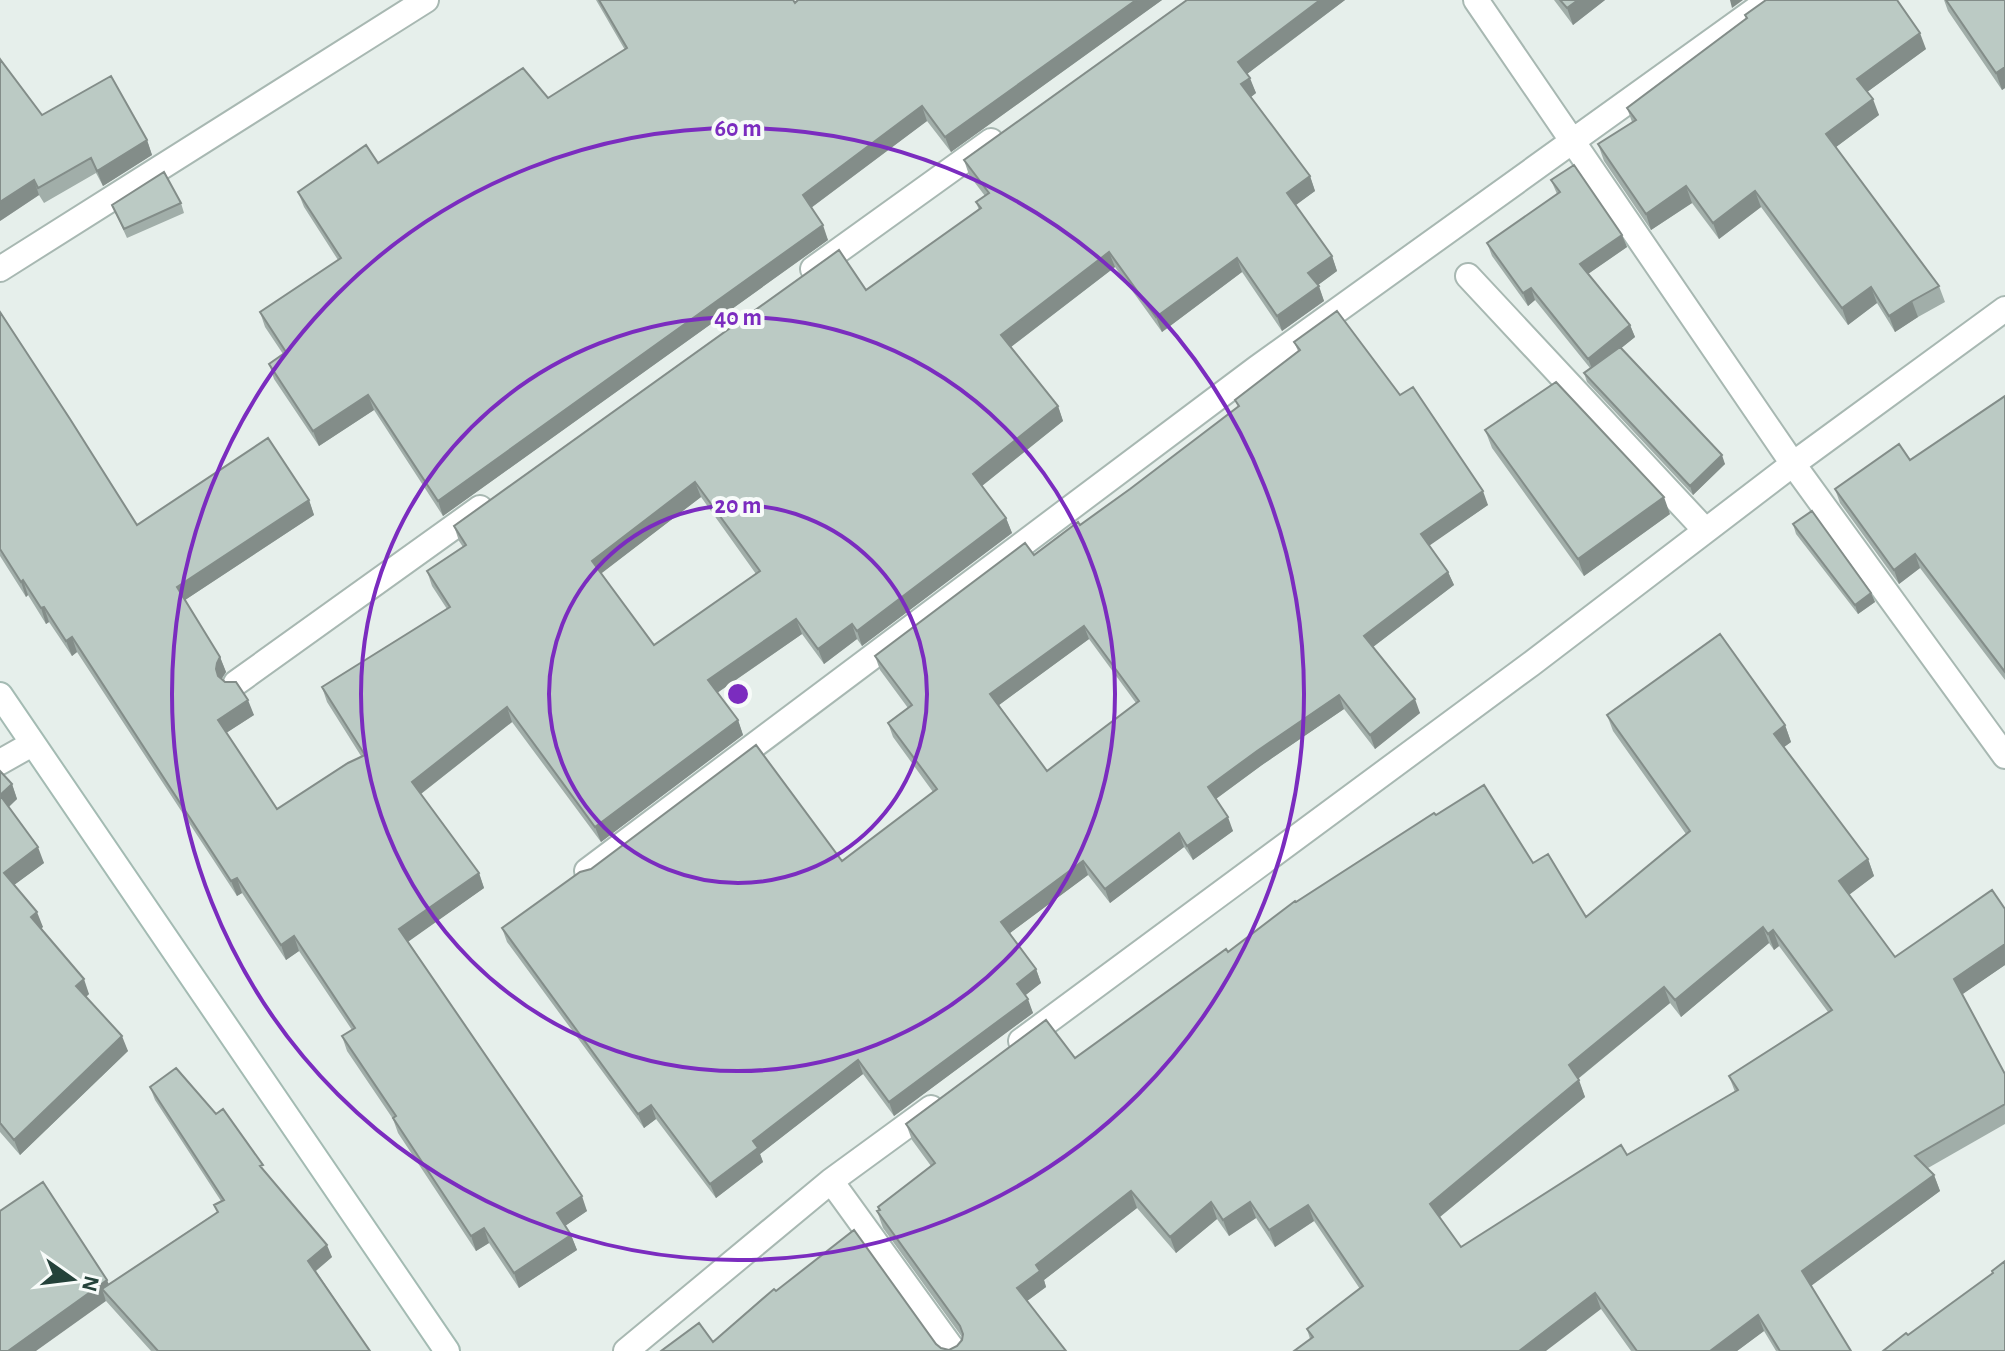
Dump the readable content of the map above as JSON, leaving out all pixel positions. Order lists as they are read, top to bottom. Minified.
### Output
{"north":"right","rings":["60 m","40 m","20 m"]}
